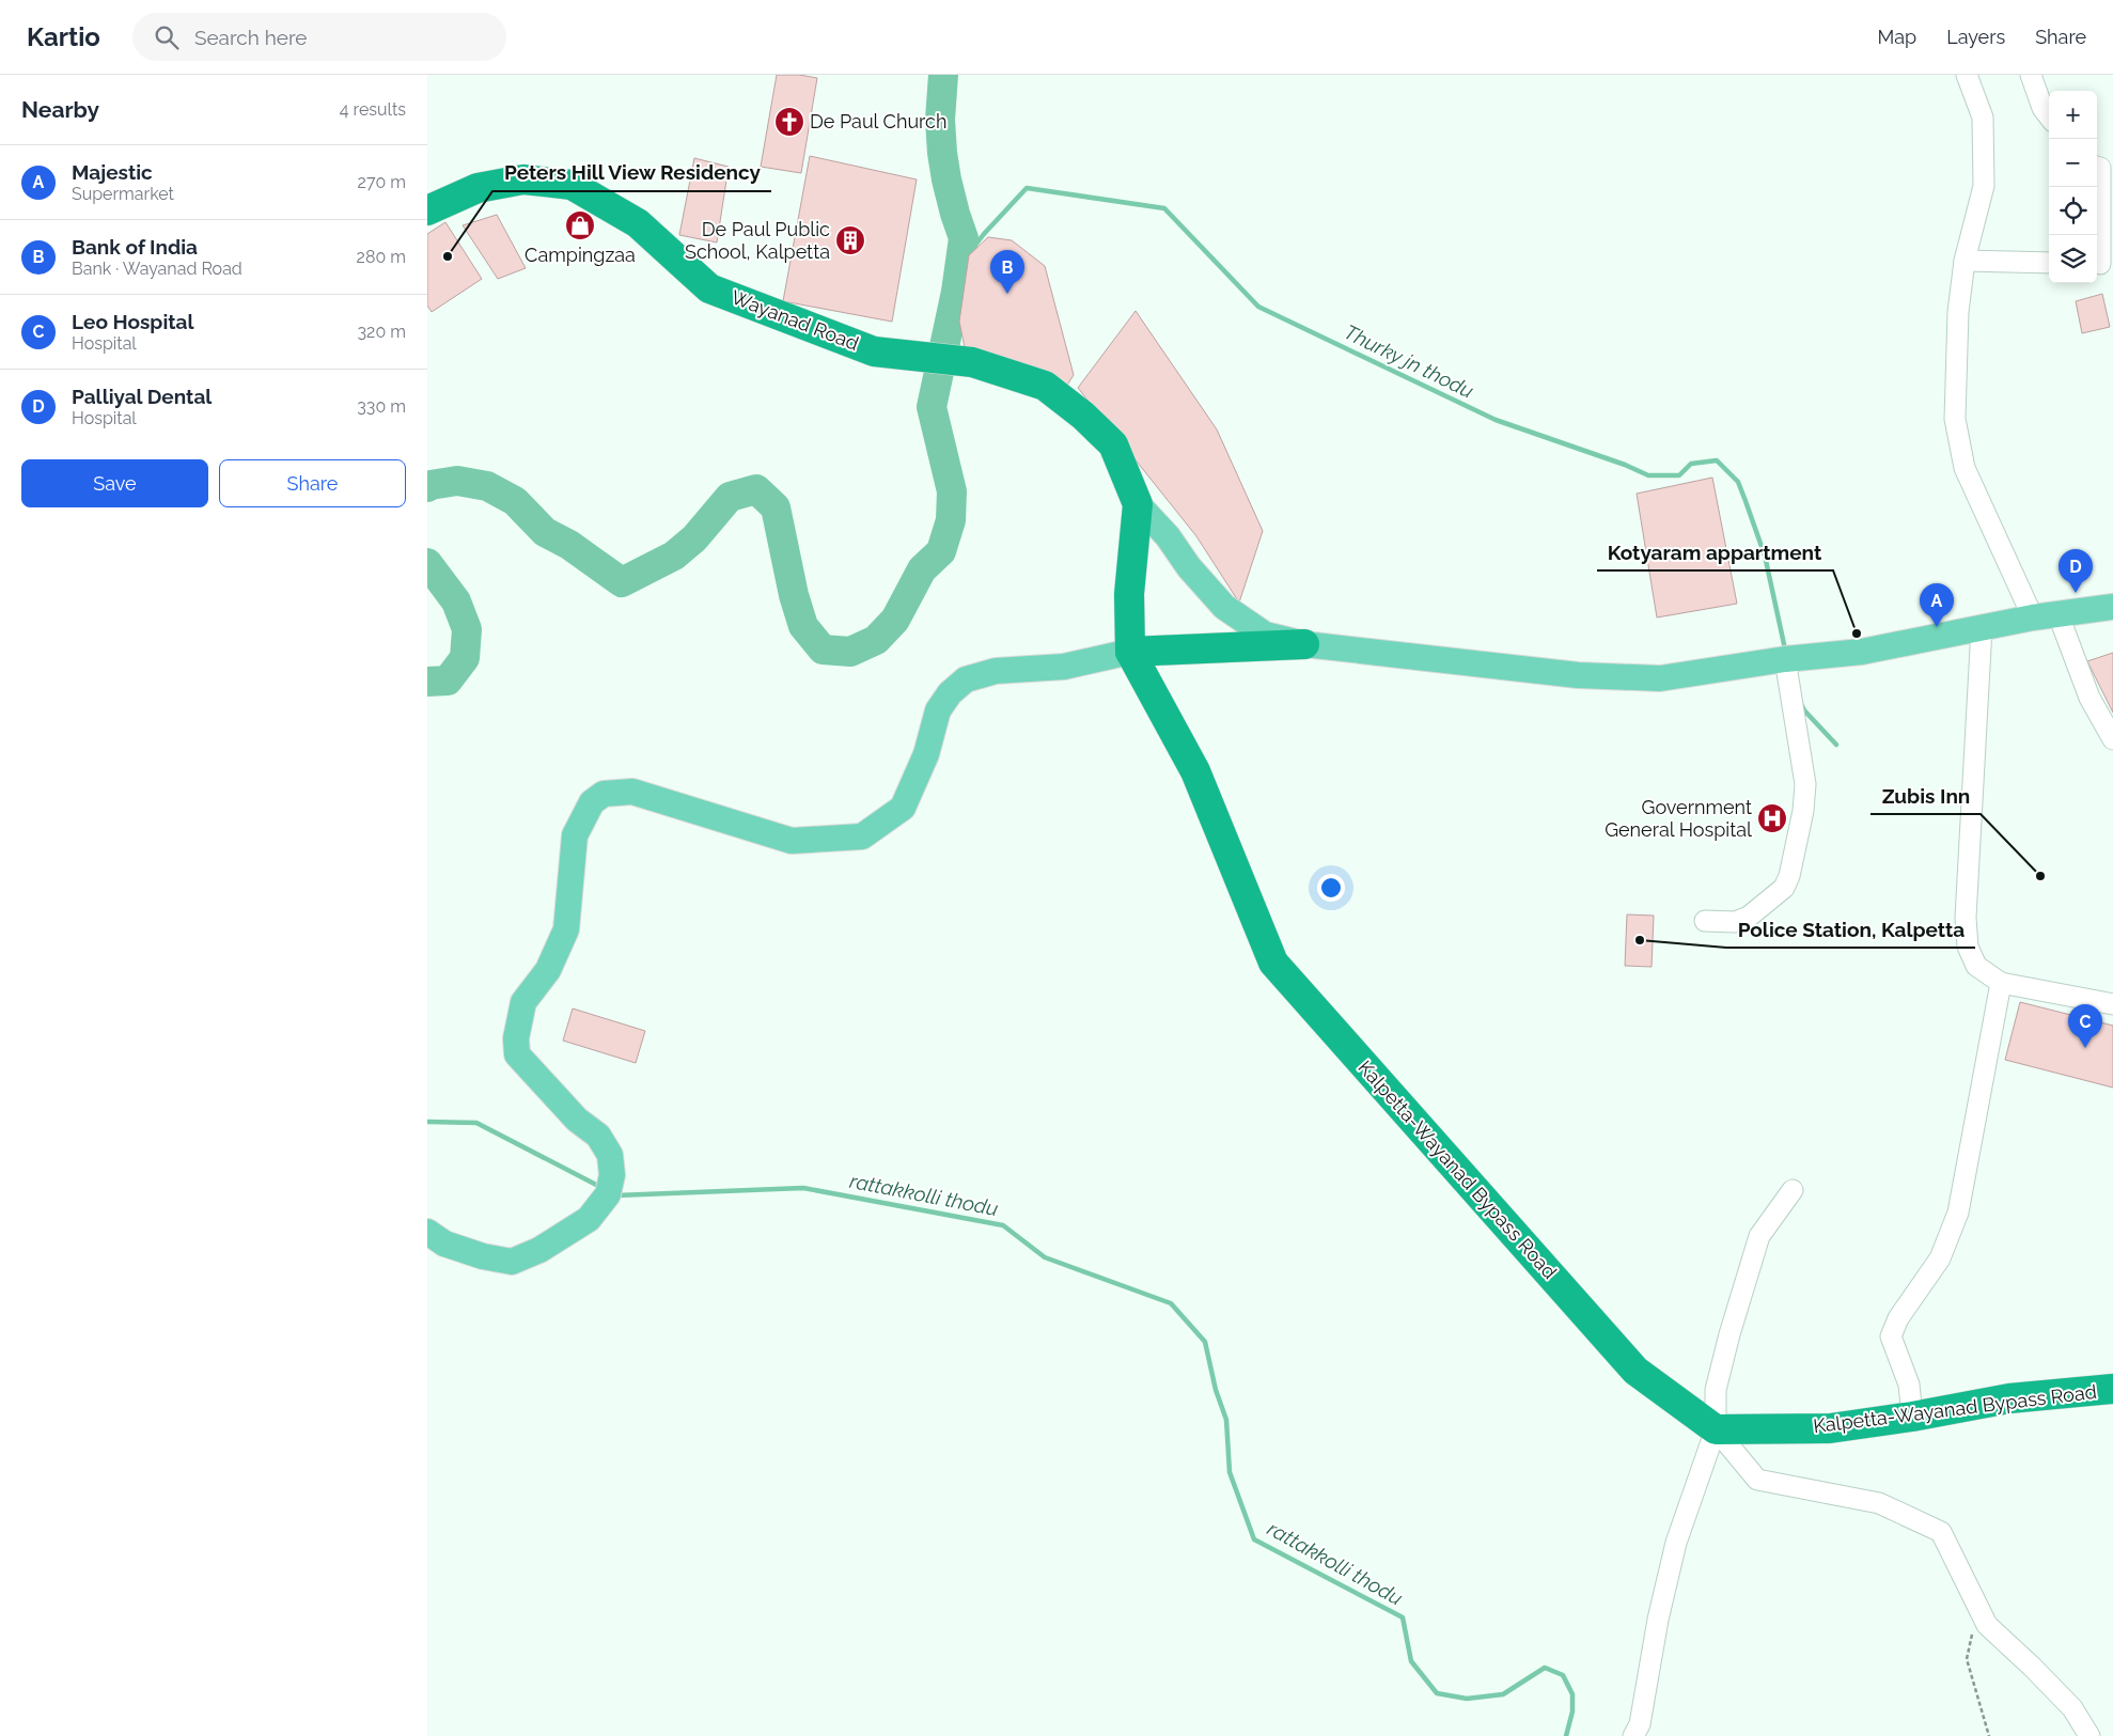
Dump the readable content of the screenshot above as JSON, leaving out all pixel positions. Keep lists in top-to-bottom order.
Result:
{
  "streets": {
    "highway": ["Wayanad Road", "Kalpetta-Wayanad Bypass Road"]
  },
  "crossings": [
    ["Wayanad Road", "Kalpetta-Wayanad Bypass Road"]
  ],
  "water": ["Thurky jn thodu", "rattakkolli thodu"],
  "places": {
    "church": ["De Paul Church"],
    "shop": ["Campingzaa"],
    "building": ["De Paul Public School, Kalpetta"],
    "other": [
      "Peters Hill View Residency",
      "Kotyaram appartment",
      "Zubis Inn",
      "Police Station, Kalpetta"
    ],
    "hospital": ["Government General Hospital"]
  },
  "page": {
    "header": "Kartio",
    "search": "Search here",
    "nav": ["Map", "Layers", "Share"],
    "heading": ["Nearby", "4 results"],
    "map_buttons": ["+", "−"],
    "list": [
      {
        "mark": "A",
        "name": "Majestic",
        "note": "Supermarket",
        "value": "270 m"
      },
      {
        "mark": "B",
        "name": "Bank of India",
        "note": "Bank · Wayanad Road",
        "value": "280 m"
      },
      {
        "mark": "C",
        "name": "Leo Hospital",
        "note": "Hospital",
        "value": "320 m"
      },
      {
        "mark": "D",
        "name": "Palliyal Dental",
        "note": "Hospital",
        "value": "330 m"
      }
    ],
    "pins": [
      "B",
      "D",
      "A",
      "C"
    ],
    "buttons": ["Save", "Share"]
  }
}
